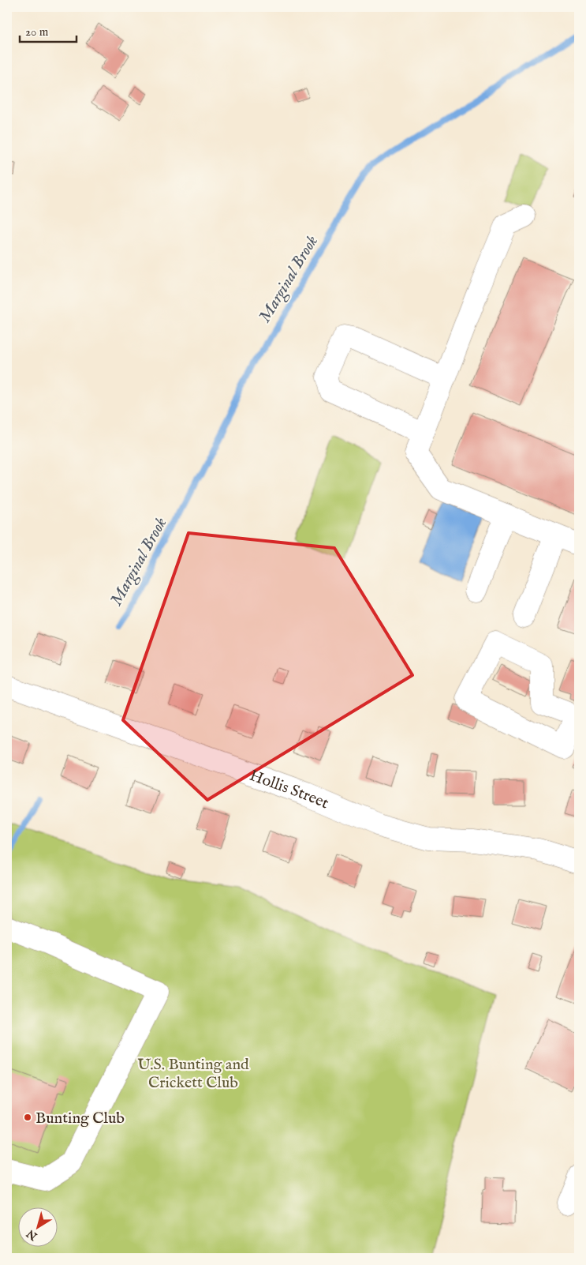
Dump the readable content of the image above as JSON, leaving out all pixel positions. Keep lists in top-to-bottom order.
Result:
{
  "streets": {
    "street": ["Hollis Street"]
  },
  "water": ["Marginal Brook"],
  "parks": ["U.S. Bunting and Crickett Club"],
  "places": ["Bunting Club"],
  "scale_bar": "20 m",
  "north": "bottom left"
}
